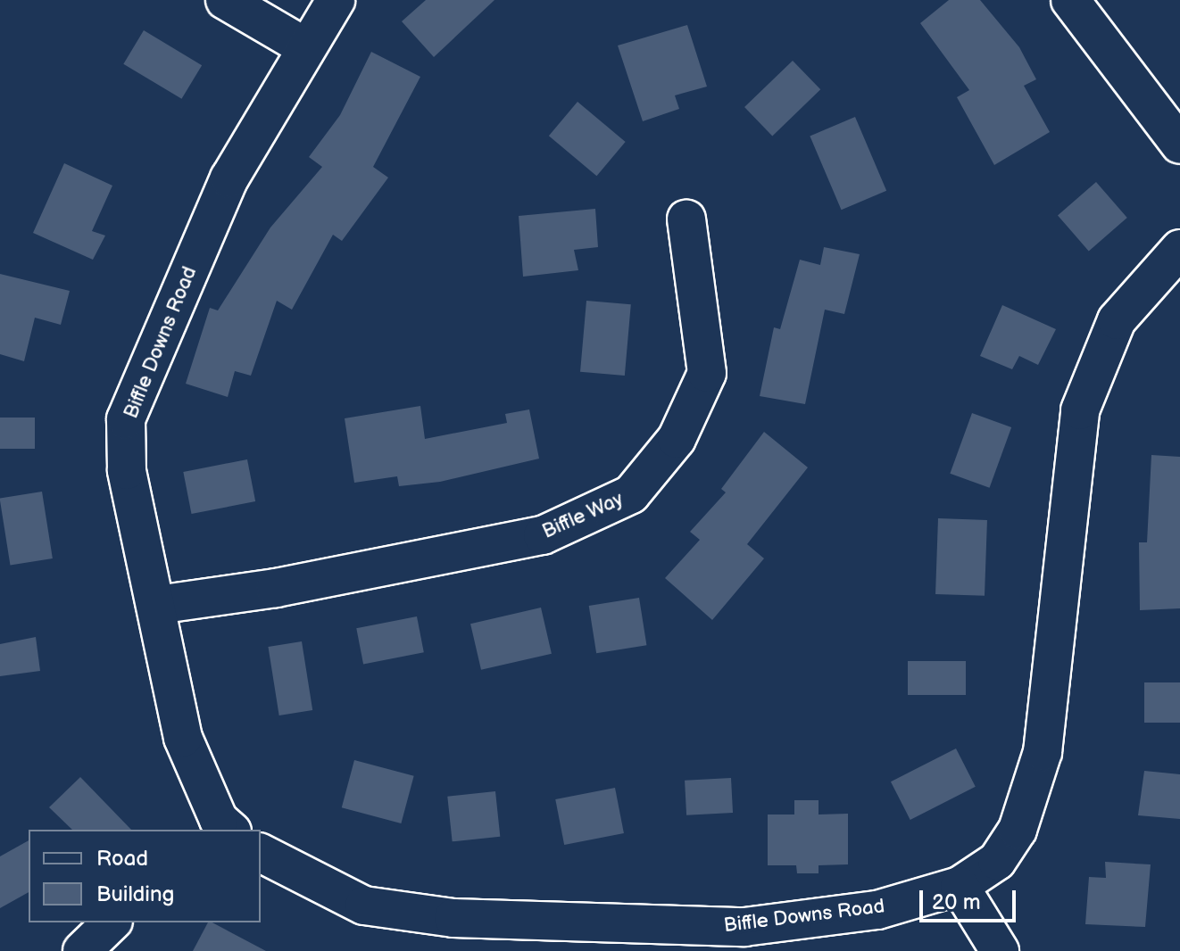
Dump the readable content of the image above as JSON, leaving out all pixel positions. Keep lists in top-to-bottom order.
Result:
{
  "streets": {
    "street": ["Biffle Downs Road", "Biffle Way"]
  },
  "crossings": [
    ["Biffle Downs Road", "Biffle Way"]
  ],
  "legend": ["Road", "Building"],
  "scale_bar": "20 m"
}
